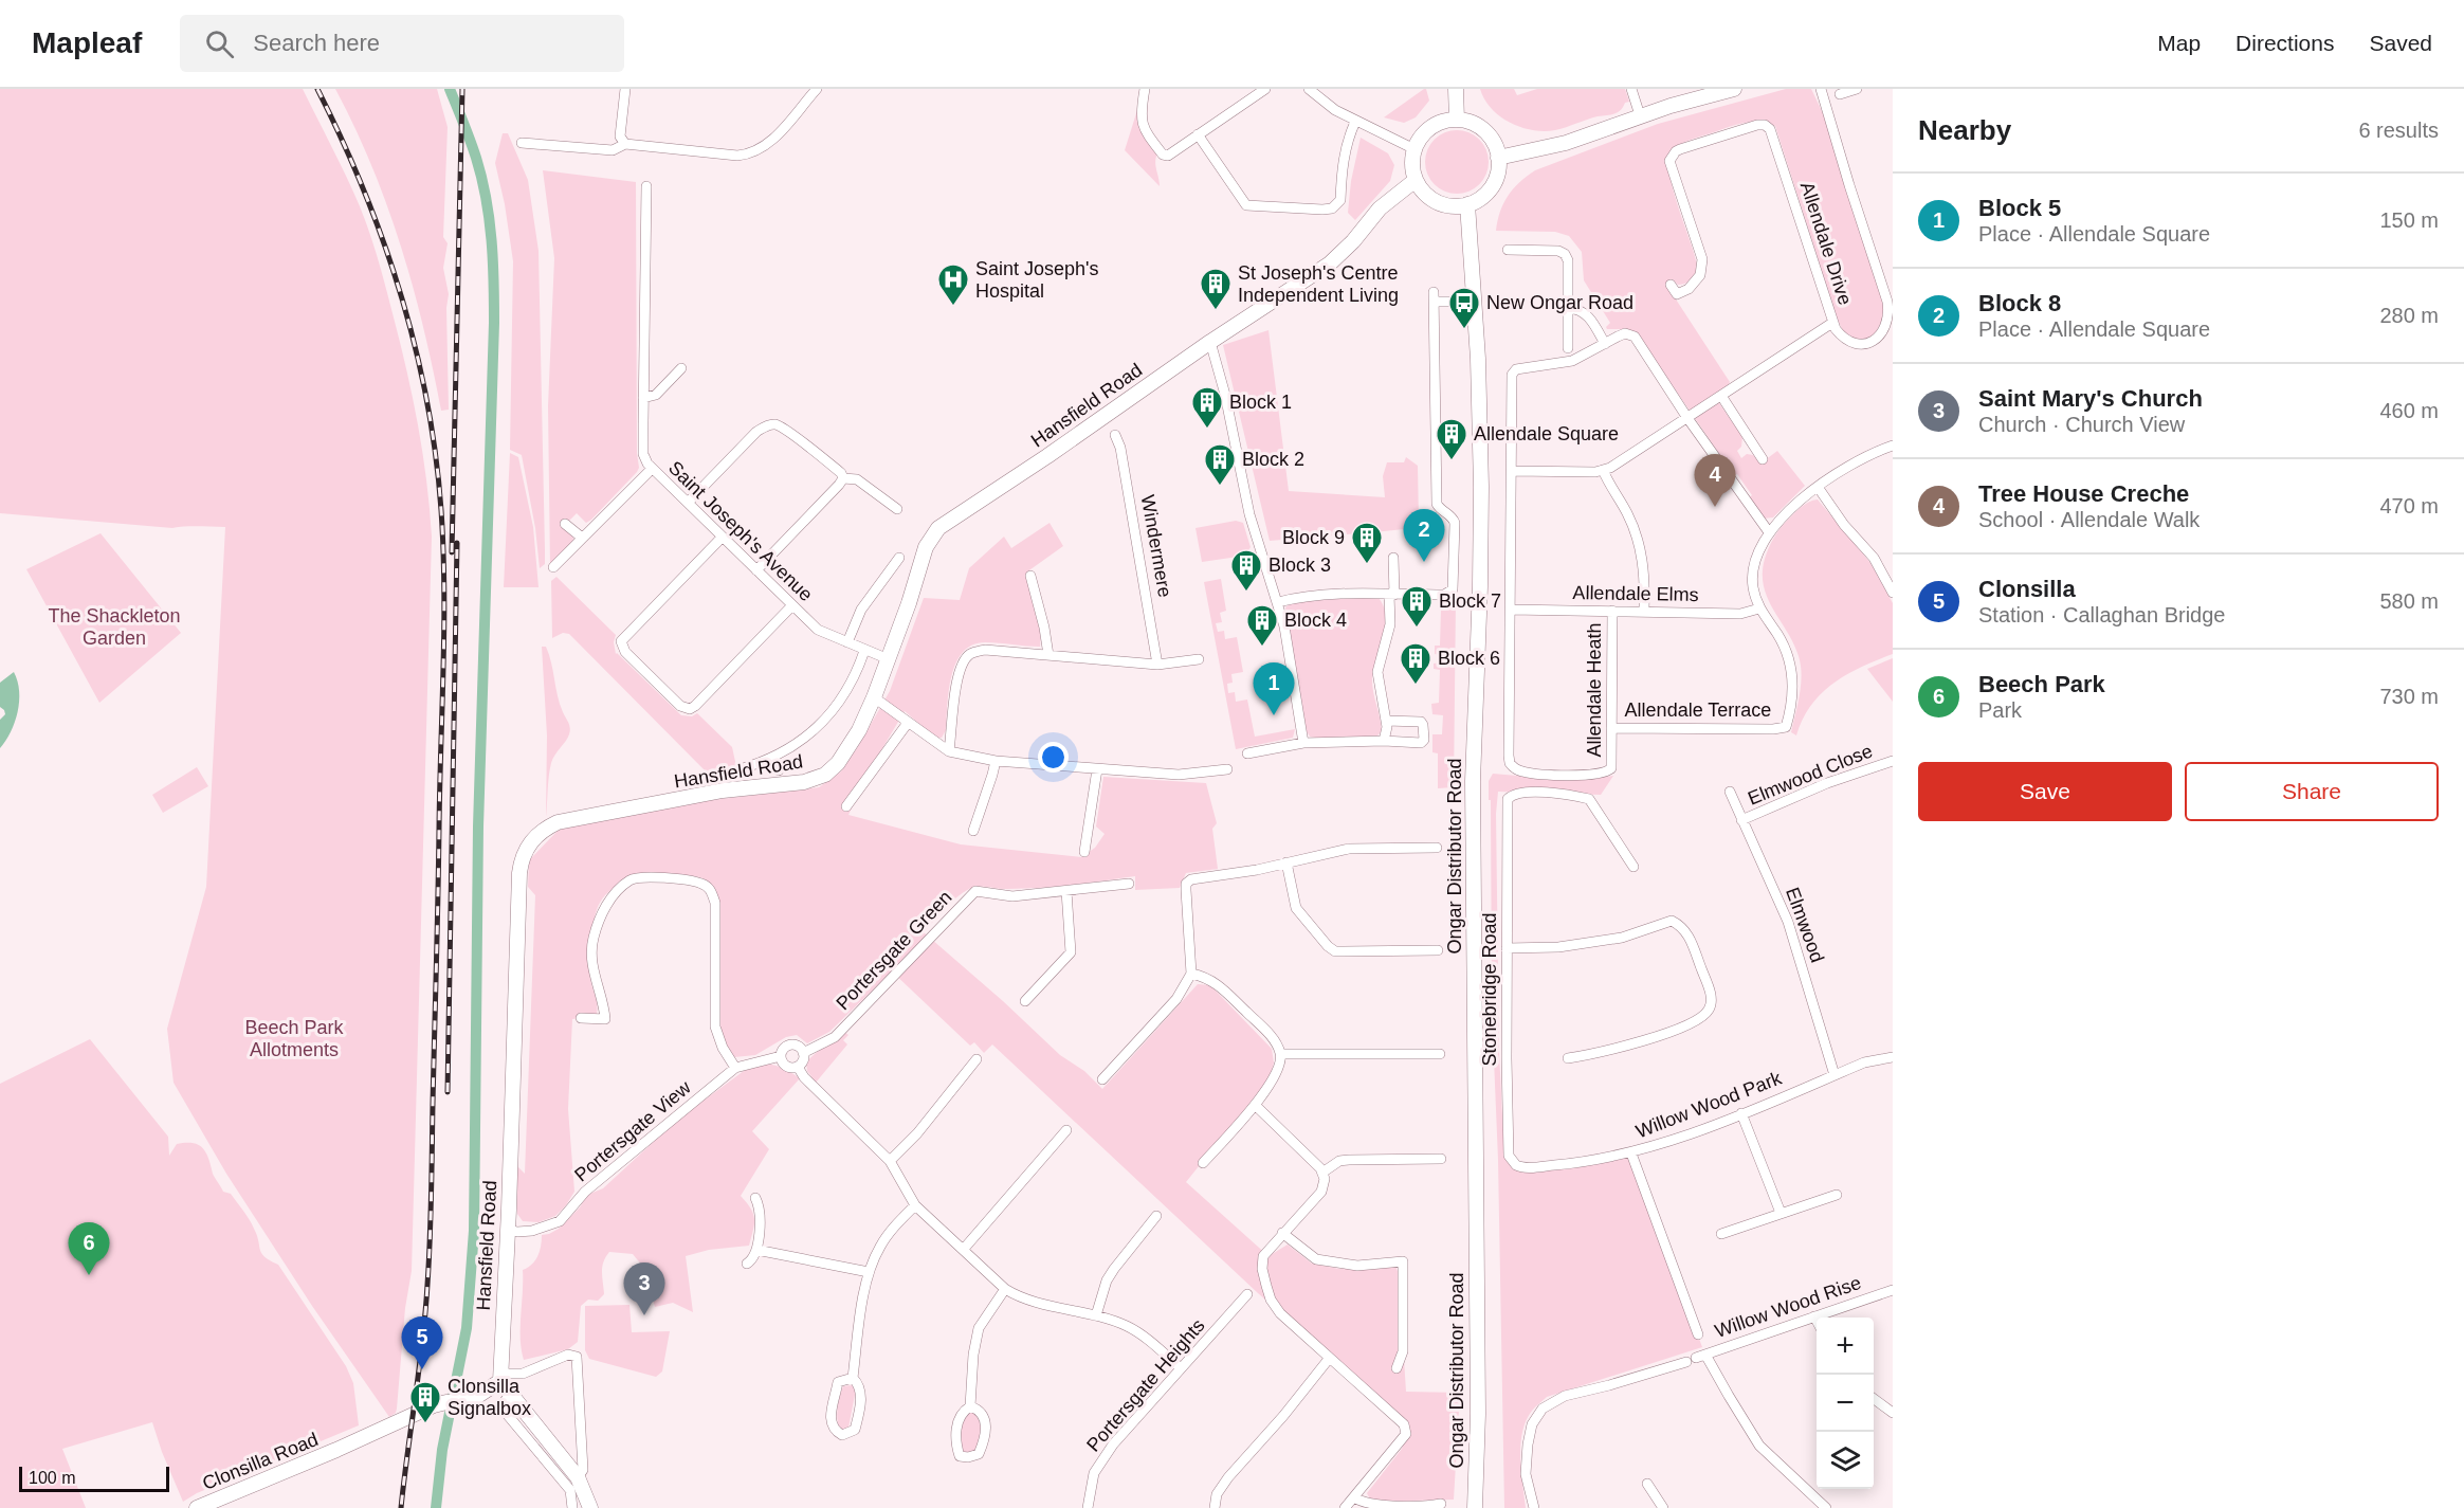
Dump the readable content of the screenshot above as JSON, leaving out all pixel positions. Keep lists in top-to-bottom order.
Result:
{
  "streets": {
    "street": [
      "Allendale Drive",
      "Hansfield Road",
      "Saint Joseph's Avenue",
      "Windermere",
      "Allendale Elms",
      "Allendale Heath",
      "Allendale Terrace",
      "Elmwood Close",
      "Ongar Distributor Road",
      "Elmwood",
      "Portersgate Green",
      "Stonebridge Road",
      "Willow Wood Park",
      "Portersgate View",
      "Willow Wood Rise",
      "Portersgate Heights",
      "Clonsilla Road"
    ]
  },
  "crossings": [
    ["Hansfield Road", "Saint Joseph's Avenue"],
    ["Hansfield Road", "Ongar Distributor Road"],
    ["Hansfield Road", "Portersgate View"],
    ["Hansfield Road", "Clonsilla Road"],
    ["Allendale Elms", "Allendale Heath"],
    ["Allendale Elms", "Allendale Terrace"],
    ["Allendale Heath", "Allendale Terrace"],
    ["Elmwood Close", "Elmwood"],
    ["Elmwood", "Willow Wood Park"],
    ["Portersgate Green", "Portersgate View"],
    ["Stonebridge Road", "Willow Wood Park"]
  ],
  "parks": ["The Shackleton Garden", "Beech Park Allotments"],
  "places": {
    "hospital": ["Saint Joseph's Hospital"],
    "building": [
      "St Joseph's Centre Independent Living",
      "Block 1",
      "Allendale Square",
      "Block 2",
      "Block 9",
      "Block 3",
      "Block 7",
      "Block 4",
      "Block 6",
      "Clonsilla Signalbox"
    ],
    "bus stop": ["New Ongar Road"]
  },
  "scale_bar": "100 m",
  "page": {
    "header": "Mapleaf",
    "search": "Search here",
    "nav": ["Map", "Directions", "Saved"],
    "heading": ["Nearby", "6 results"],
    "list": [
      {
        "mark": "1",
        "name": "Block 5",
        "note": "Place · Allendale Square",
        "value": "150 m"
      },
      {
        "mark": "2",
        "name": "Block 8",
        "note": "Place · Allendale Square",
        "value": "280 m"
      },
      {
        "mark": "3",
        "name": "Saint Mary's Church",
        "note": "Church · Church View",
        "value": "460 m"
      },
      {
        "mark": "4",
        "name": "Tree House Creche",
        "note": "School · Allendale Walk",
        "value": "470 m"
      },
      {
        "mark": "5",
        "name": "Clonsilla",
        "note": "Station · Callaghan Bridge",
        "value": "580 m"
      },
      {
        "mark": "6",
        "name": "Beech Park",
        "note": "Park",
        "value": "730 m"
      }
    ],
    "pins": [
      "4",
      "2",
      "1",
      "6",
      "3",
      "5"
    ],
    "buttons": ["Save", "Share"],
    "map_buttons": ["+", "−"],
    "scale": "100 m"
  }
}
